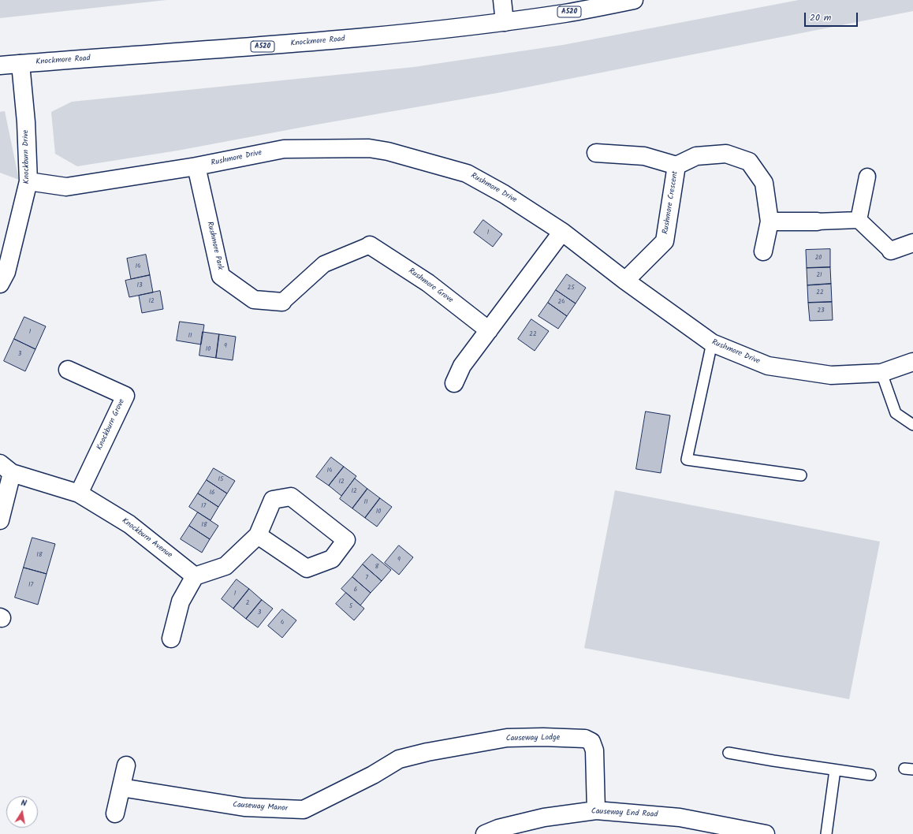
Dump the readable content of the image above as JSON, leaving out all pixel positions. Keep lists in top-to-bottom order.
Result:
{
  "streets": {
    "street": [
      "A520",
      "Knockmore Road",
      "Knockburn Drive",
      "Rushmore Drive",
      "Rushmore Crescent",
      "Rushmore Park",
      "Rushmore Grove",
      "Knockburn Grove",
      "Knockburn Avenue",
      "Causeway Lodge",
      "Causeway Manor",
      "Causeway End Road"
    ]
  },
  "crossings": [
    ["Knockmore Road", "Knockburn Drive"],
    ["Knockburn Drive", "Rushmore Drive"],
    ["Rushmore Drive", "Rushmore Crescent"],
    ["Rushmore Drive", "Rushmore Park"],
    ["Knockburn Grove", "Knockburn Avenue"],
    ["Causeway Lodge", "Causeway Manor"],
    ["Causeway Lodge", "Causeway End Road"]
  ],
  "house_numbers": [
    "1",
    "20",
    "14",
    "21",
    "13",
    "25",
    "22",
    "12",
    "24",
    "23",
    "1",
    "22",
    "11",
    "9",
    "10",
    "3",
    "14",
    "15",
    "12",
    "12",
    "16",
    "11",
    "17",
    "10",
    "18",
    "18",
    "9",
    "8",
    "7",
    "17",
    "6",
    "1",
    "2",
    "5",
    "3",
    "4"
  ],
  "scale_bar": "20 m",
  "north": "top"
}
